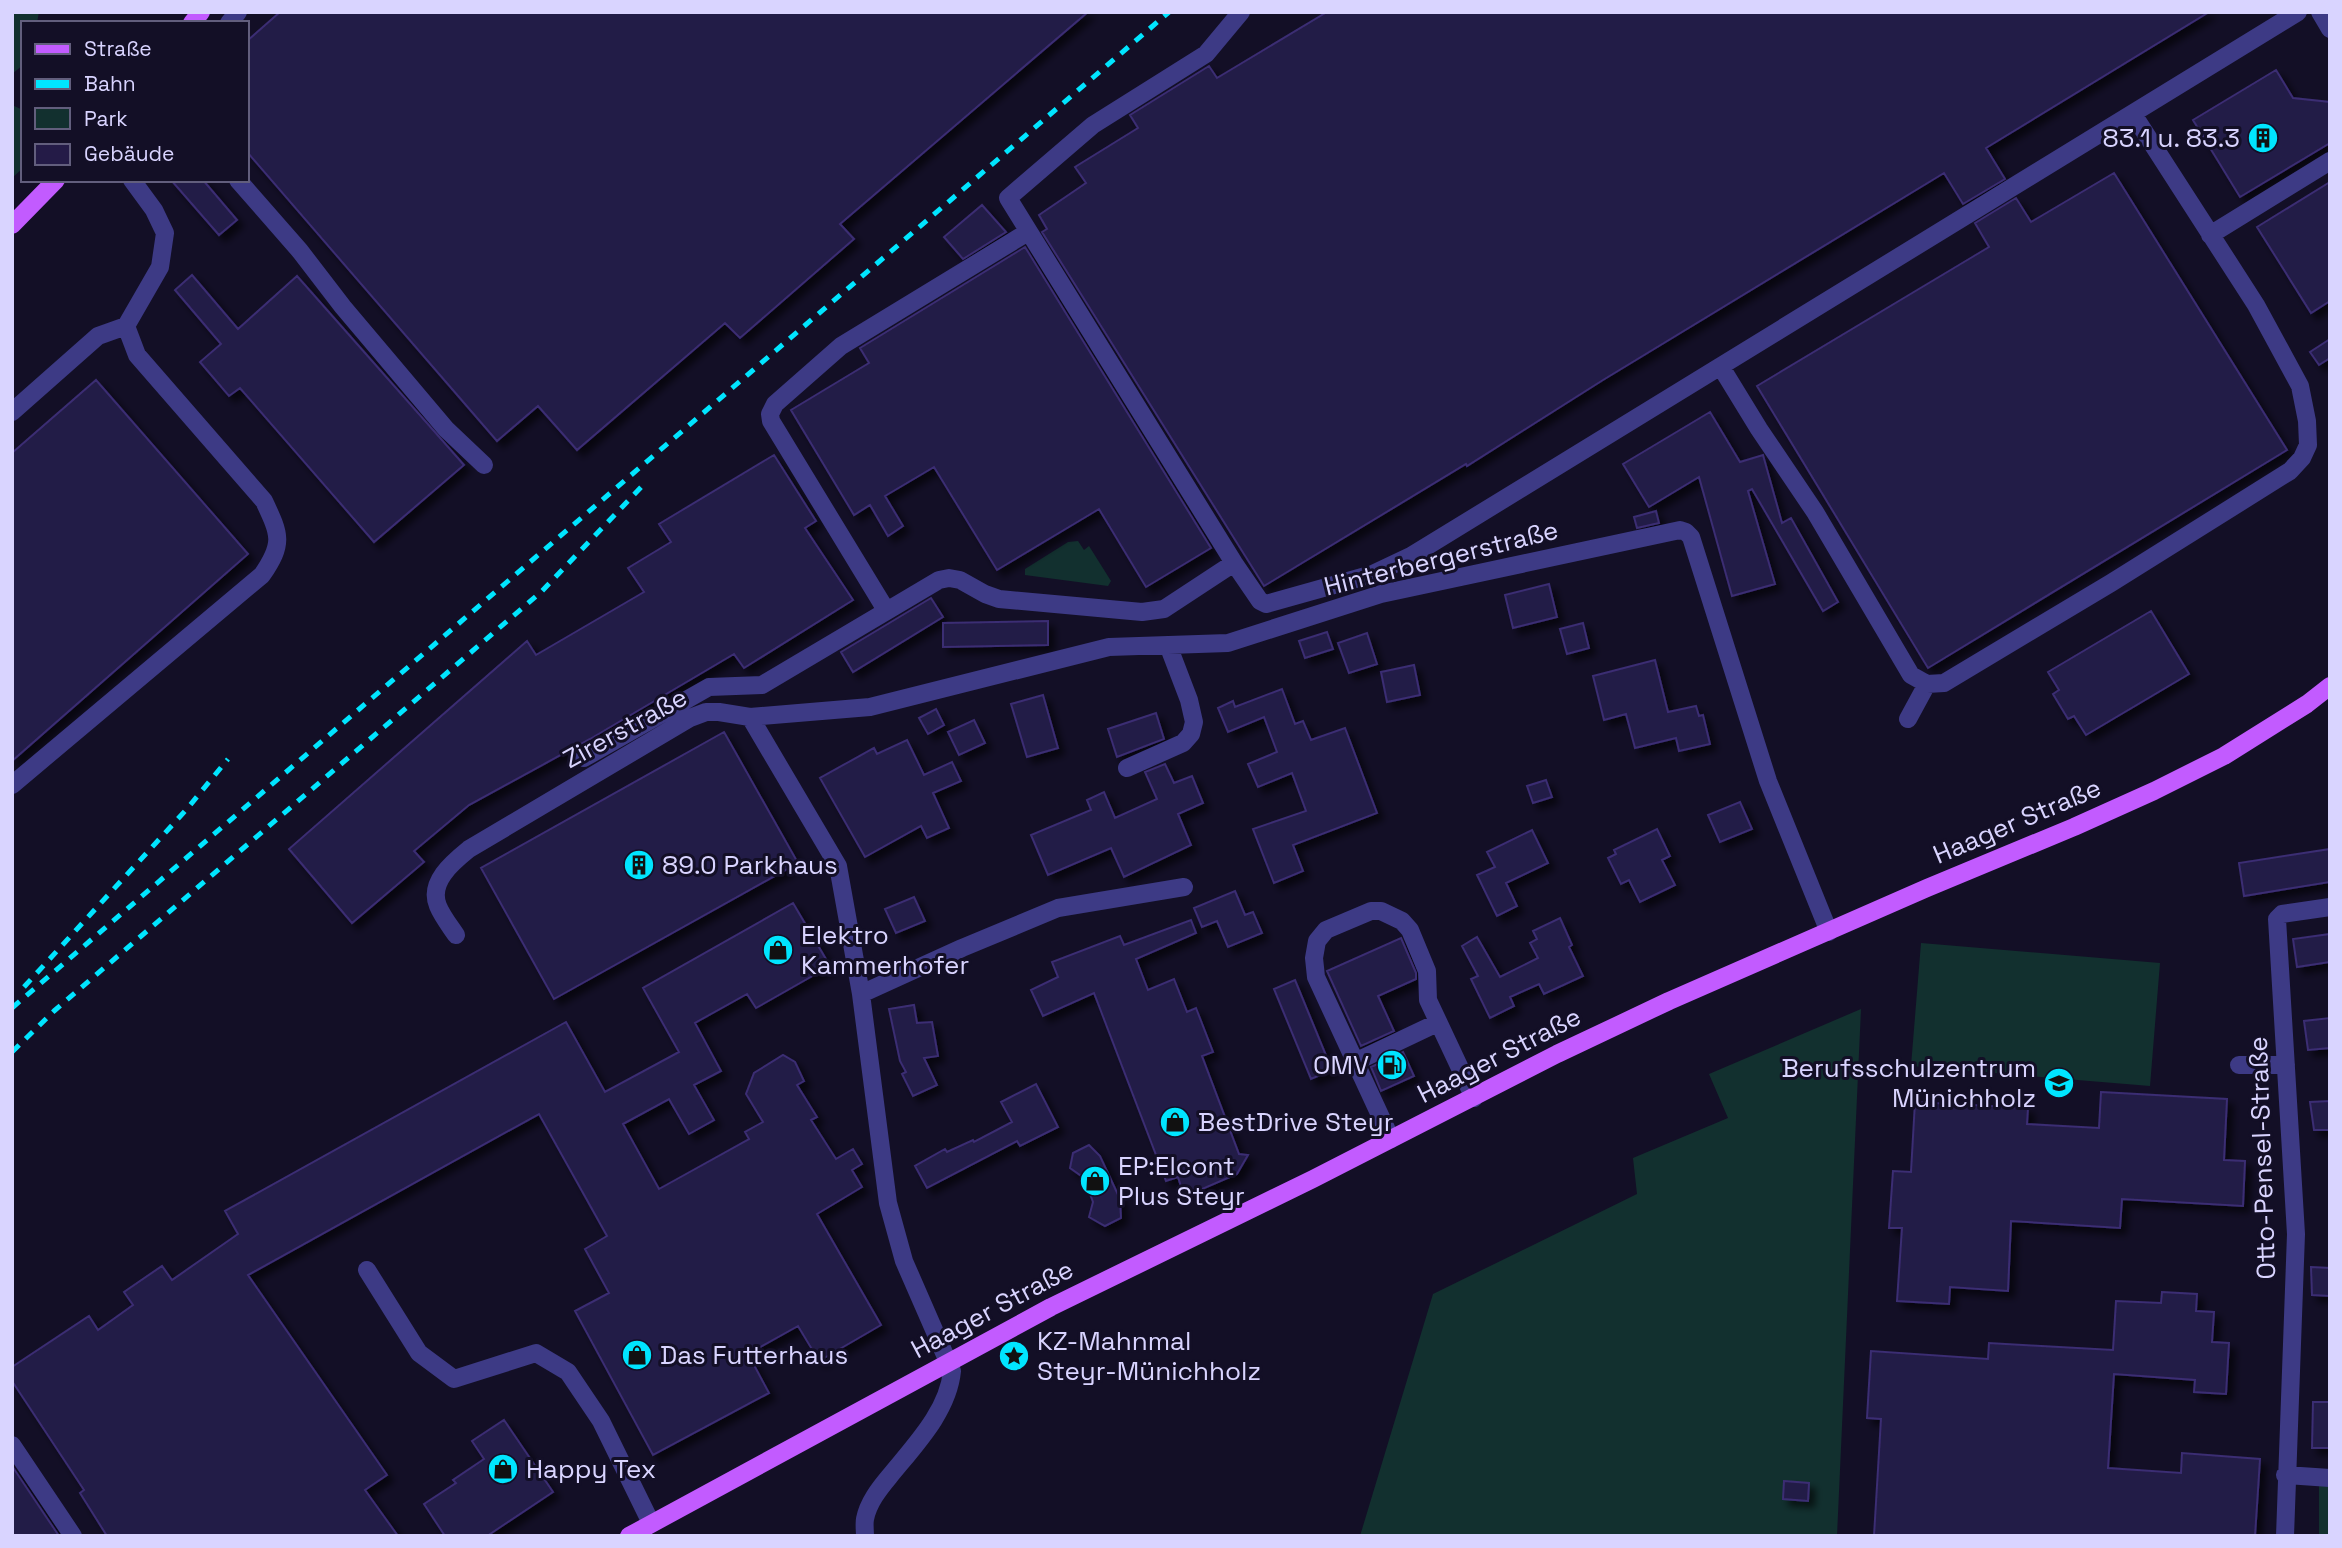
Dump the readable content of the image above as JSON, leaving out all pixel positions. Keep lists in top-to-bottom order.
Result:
{
  "streets": {
    "main road": ["Haager Straße"],
    "street": ["Hinterbergerstraße", "Zirerstraße", "Otto-Pensel-Straße"]
  },
  "crossings": [
    ["Hinterbergerstraße", "Zirerstraße"],
    ["Hinterbergerstraße", "Haager Straße"]
  ],
  "places": {
    "building": ["83.1 u. 83.3", "89.0 Parkhaus"],
    "shop": [
      "Elektro Kammerhofer",
      "BestDrive Steyr",
      "EP:Elcont Plus Steyr",
      "Das Futterhaus",
      "Happy Tex"
    ],
    "fuel station": ["OMV"],
    "school or university": ["Berufsschulzentrum Münichholz"],
    "place": ["KZ-Mahnmal Steyr-Münichholz"]
  },
  "legend": [
    "Straße",
    "Bahn",
    "Park",
    "Gebäude"
  ]
}
